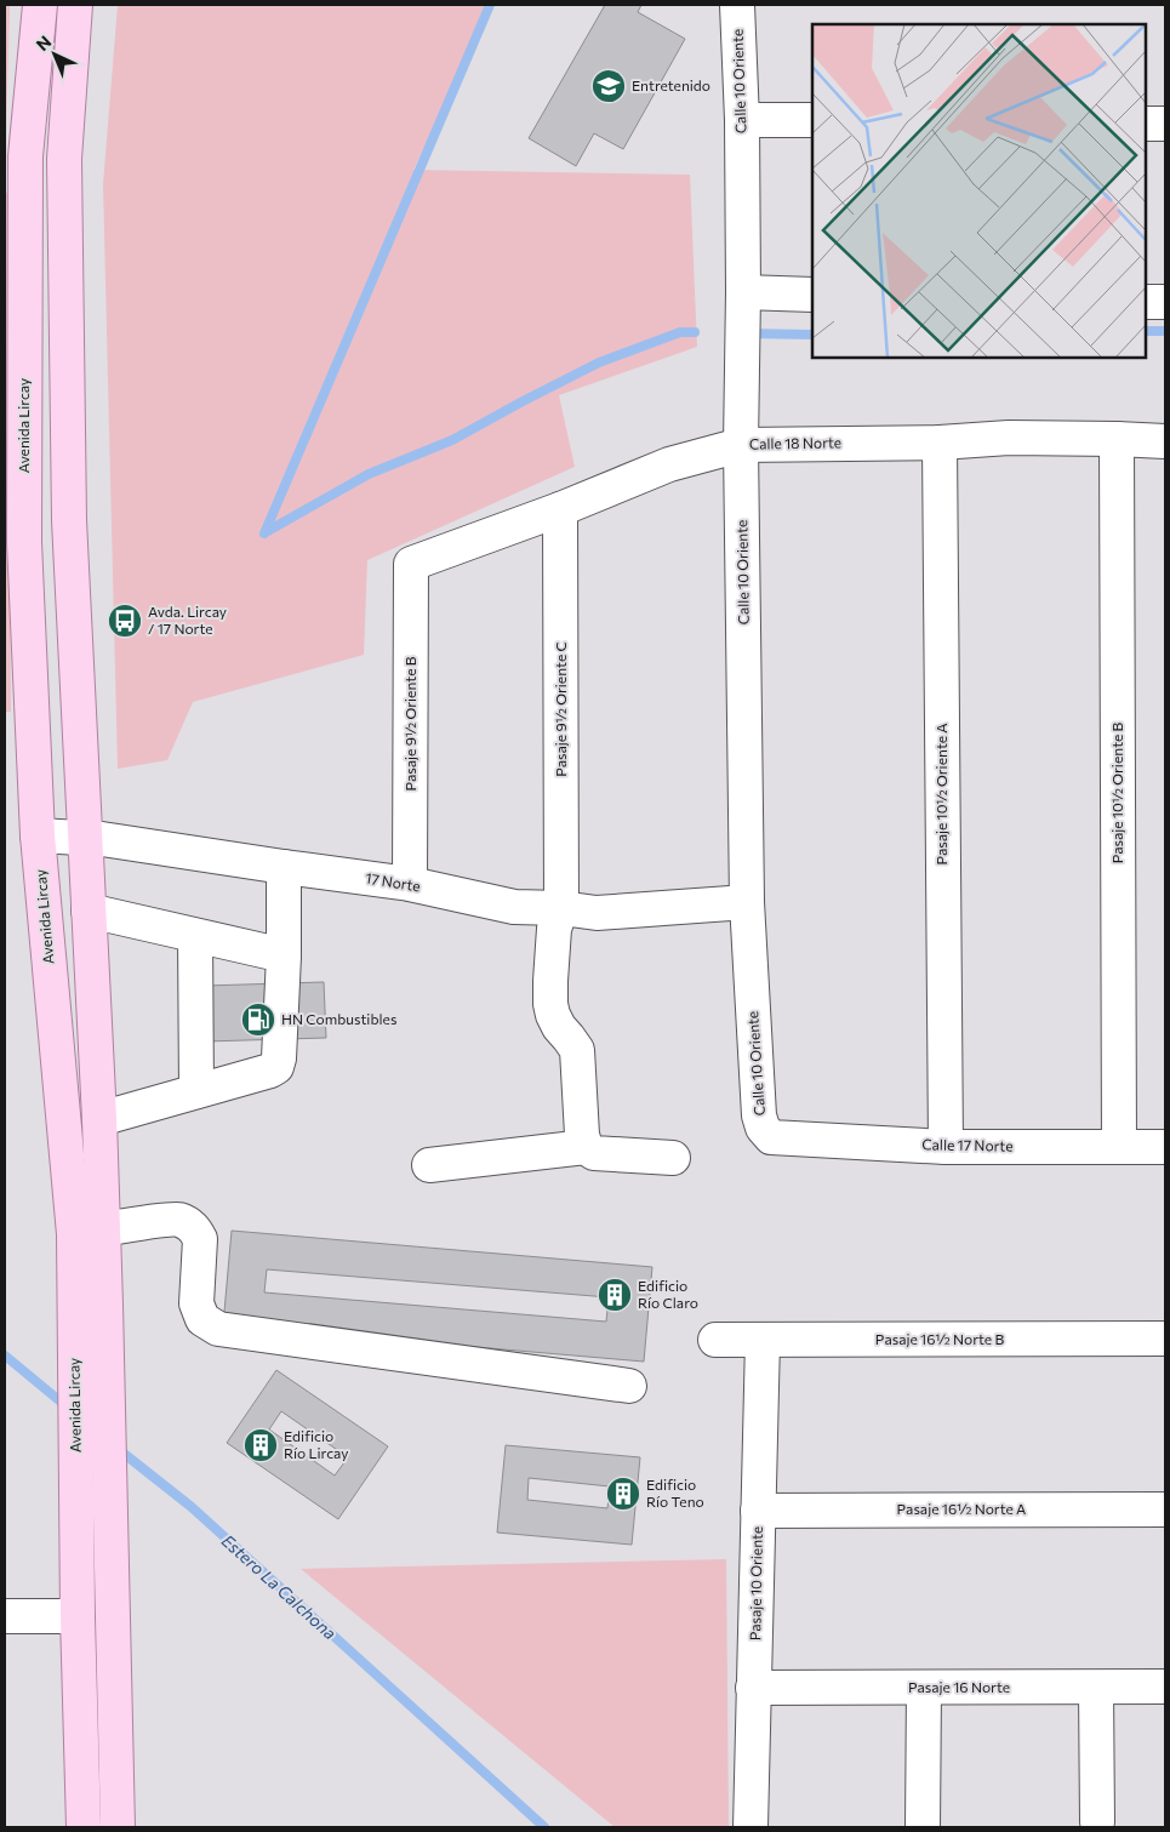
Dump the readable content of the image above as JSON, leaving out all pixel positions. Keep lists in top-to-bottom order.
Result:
{
  "streets": {
    "main road": ["Avenida Lircay"],
    "street": [
      "Calle 10 Oriente",
      "Calle 18 Norte",
      "Pasaje 9½ Oriente C",
      "Pasaje 9½ Oriente B",
      "Pasaje 10½ Oriente B",
      "Pasaje 10½ Oriente A",
      "17 Norte",
      "Calle 17 Norte",
      "Pasaje 16½ Norte B",
      "Pasaje 16½ Norte A",
      "Pasaje 10 Oriente",
      "Pasaje 16 Norte"
    ]
  },
  "crossings": [
    ["Calle 10 Oriente", "Calle 18 Norte"],
    ["Calle 10 Oriente", "17 Norte"],
    ["Calle 10 Oriente", "Calle 17 Norte"],
    ["Avenida Lircay", "17 Norte"],
    ["Calle 18 Norte", "Pasaje 9½ Oriente C"],
    ["Calle 18 Norte", "Pasaje 9½ Oriente B"],
    ["Calle 18 Norte", "Pasaje 10½ Oriente B"],
    ["Calle 18 Norte", "Pasaje 10½ Oriente A"],
    ["Pasaje 9½ Oriente C", "17 Norte"],
    ["Pasaje 9½ Oriente B", "17 Norte"],
    ["Pasaje 10½ Oriente B", "Calle 17 Norte"],
    ["Pasaje 10½ Oriente A", "Calle 17 Norte"],
    ["Pasaje 16½ Norte B", "Pasaje 10 Oriente"],
    ["Pasaje 16½ Norte A", "Pasaje 10 Oriente"],
    ["Pasaje 10 Oriente", "Pasaje 16 Norte"]
  ],
  "water": ["Estero La Calchona"],
  "places": {
    "school or university": ["Entretenido"],
    "bus stop": ["Avda. Lircay / 17 Norte"],
    "fuel station": ["HN Combustibles"],
    "building": ["Edificio Río Claro", "Edificio Río Lircay", "Edificio Río Teno"]
  },
  "north": "top left"
}
